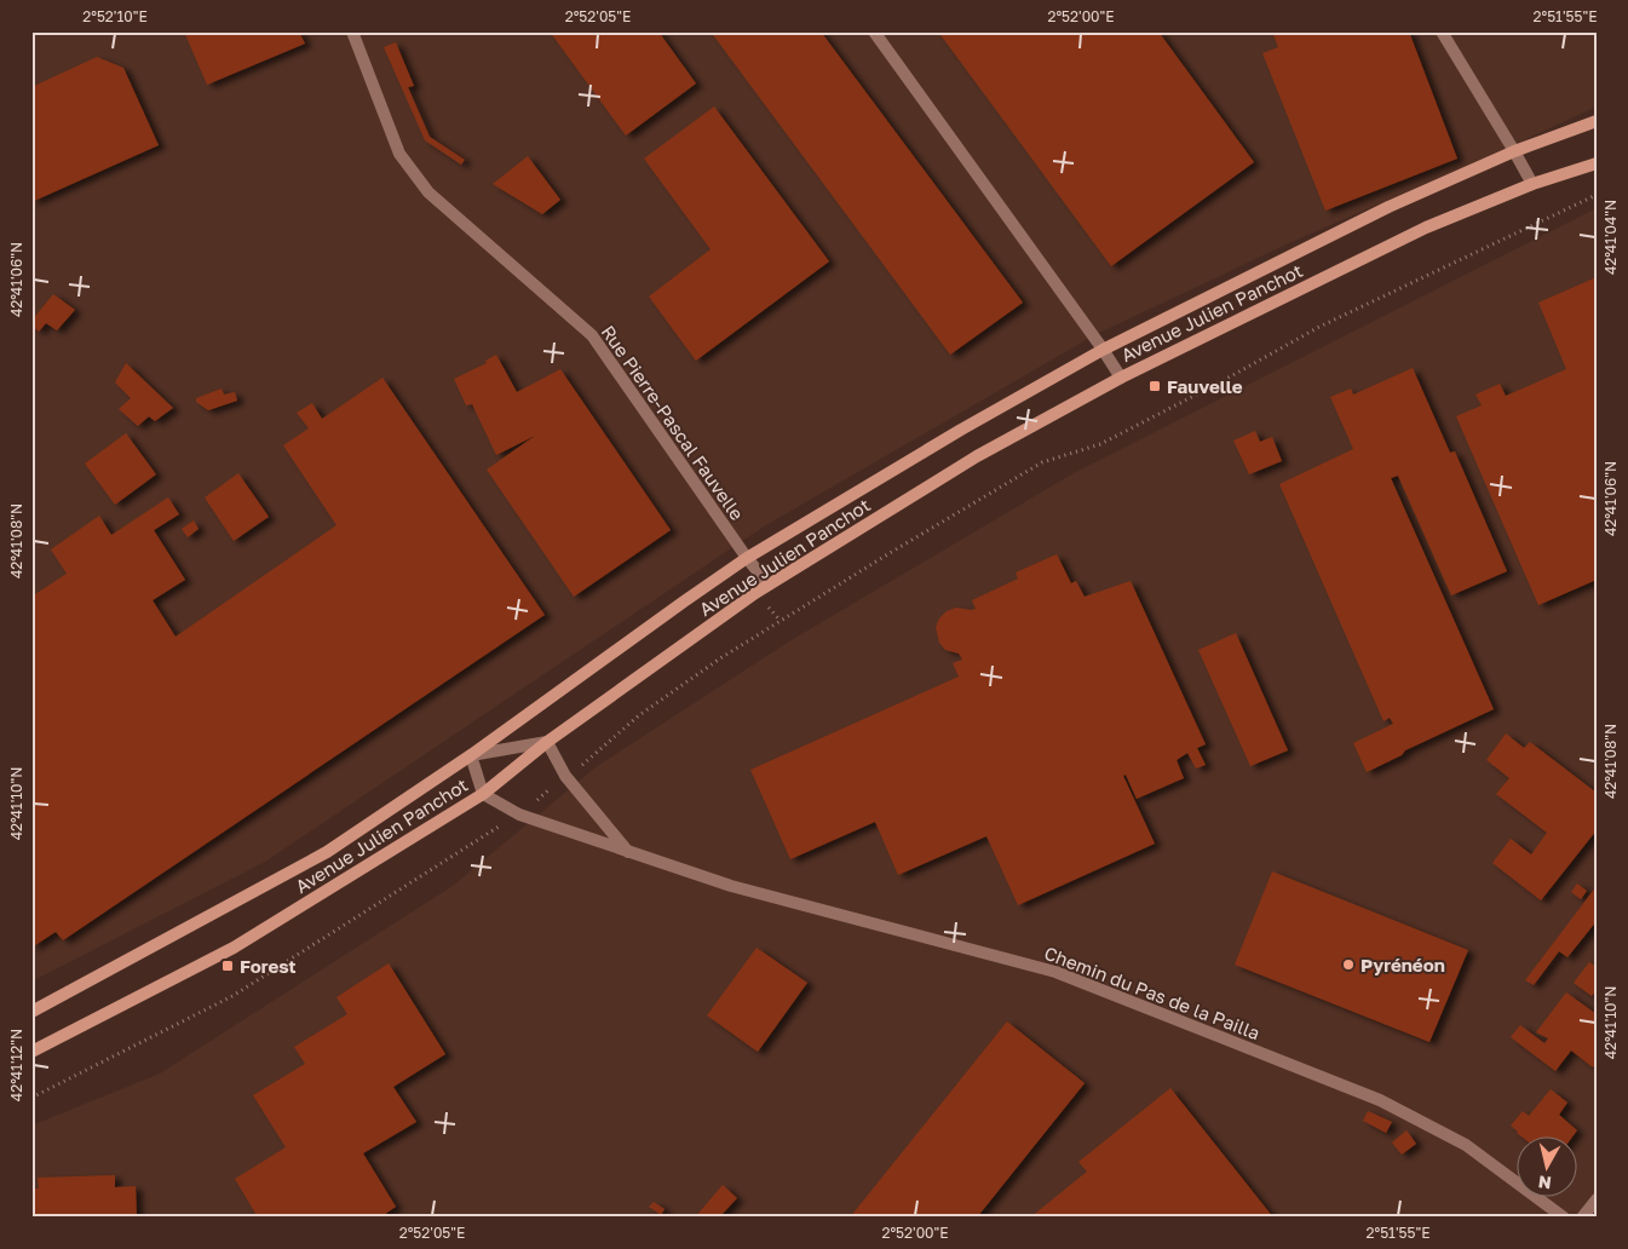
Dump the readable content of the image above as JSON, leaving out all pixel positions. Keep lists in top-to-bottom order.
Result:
{
  "streets": {
    "main road": ["Avenue Julien Panchot"],
    "street": ["Rue Pierre-Pascal Fauvelle", "Chemin du Pas de la Pailla"]
  },
  "crossings": [
    ["Avenue Julien Panchot", "Rue Pierre-Pascal Fauvelle"],
    ["Avenue Julien Panchot", "Chemin du Pas de la Pailla"]
  ],
  "places": {
    "transit": ["Fauvelle", "Forest"],
    "other": ["Pyrénéon"]
  },
  "north": "bottom",
  "coordinates": [
    "2°52'10\"E",
    "2°52'05\"E",
    "2°52'00\"E",
    "2°51'55\"E",
    "42°41'04\"N",
    "42°41'06\"N",
    "42°41'08\"N",
    "42°41'10\"N",
    "42°41'12\"N"
  ]
}
